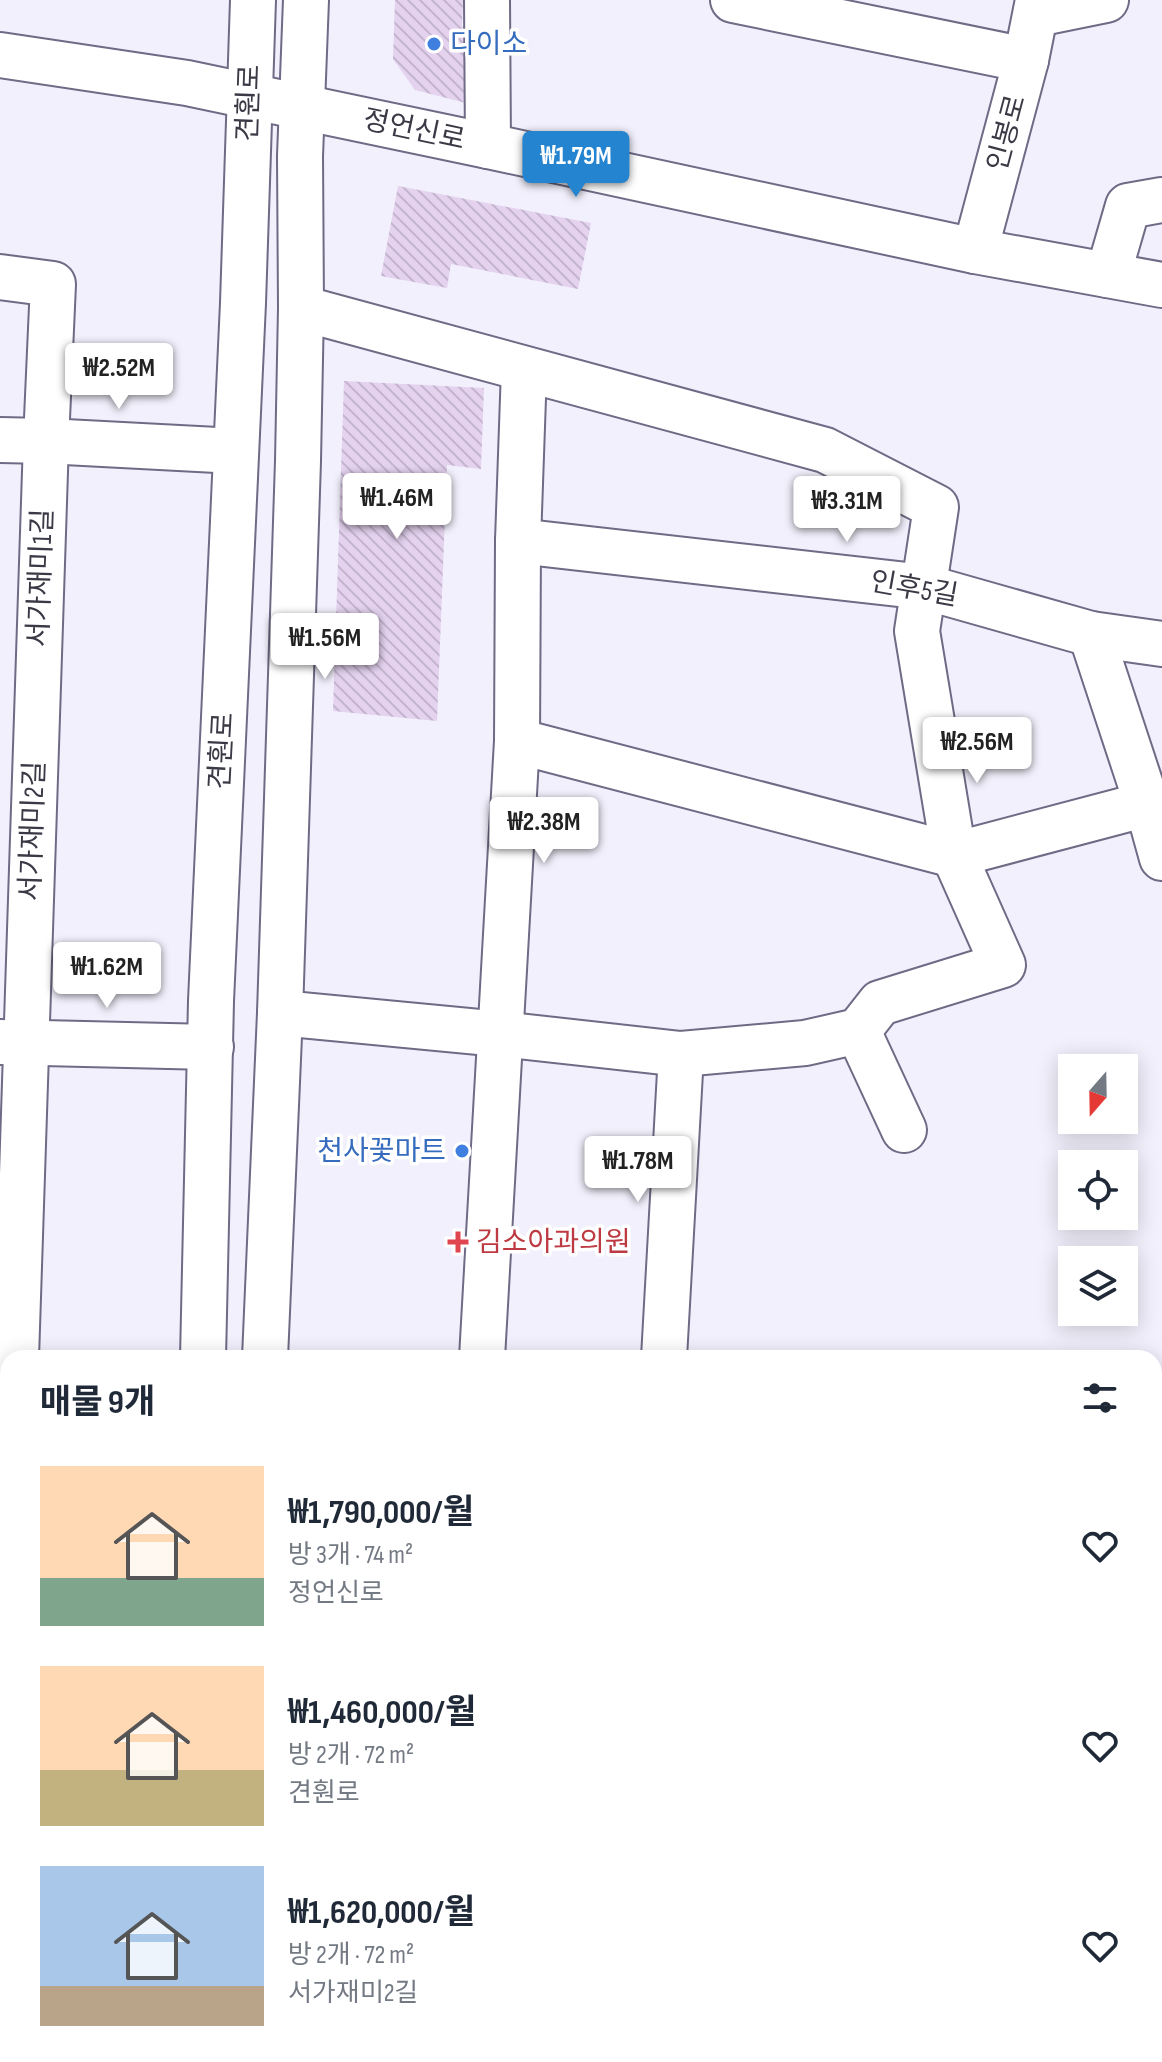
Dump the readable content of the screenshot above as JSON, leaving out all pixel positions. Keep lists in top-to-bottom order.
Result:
{
  "streets": {
    "street": [
      "견훤로",
      "정언신로",
      "인봉로",
      "서가재미1길",
      "인후5길",
      "서가재미2길"
    ]
  },
  "crossings": [
    ["견훤로", "정언신로"],
    ["정언신로", "인봉로"],
    ["서가재미1길", "서가재미2길"]
  ],
  "places": {
    "other": ["다이소", "천사꽃마트"],
    "health": ["김소아과의원"]
  },
  "north": "bottom",
  "page": {
    "price": [
      "₩1.79M",
      "₩2.52M",
      "₩1.46M",
      "₩3.31M",
      "₩1.56M",
      "₩2.56M",
      "₩2.38M",
      "₩1.62M",
      "₩1.78M"
    ],
    "heading": "매물 9개",
    "list": [
      {
        "name": "₩1,790,000/월",
        "note": "방 3개 · 74 m² · 정언신로"
      },
      {
        "name": "₩1,460,000/월",
        "note": "방 2개 · 72 m² · 견훤로"
      },
      {
        "name": "₩1,620,000/월",
        "note": "방 2개 · 72 m² · 서가재미2길"
      }
    ]
  }
}
